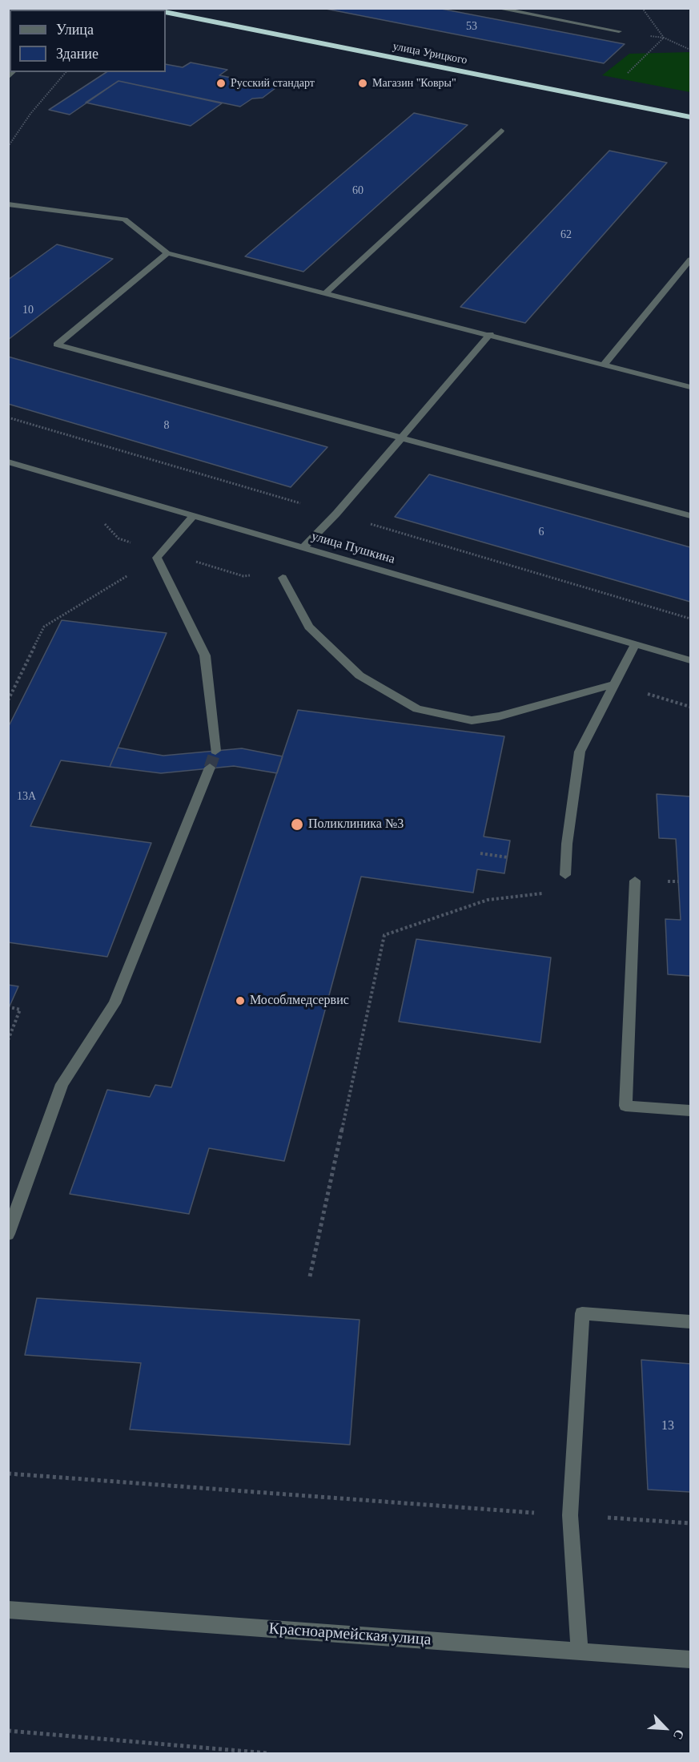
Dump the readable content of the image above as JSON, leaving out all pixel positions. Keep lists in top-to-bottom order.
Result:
{
  "streets": {
    "highway": ["улица Урицкого"],
    "street": ["улица Пушкина", "Красноармейская улица"]
  },
  "places": [
    "Русский стандарт",
    "Магазин \"Ковры\"",
    "Поликлиника №3",
    "Мособлмедсервис"
  ],
  "house_numbers": [
    "53",
    "60",
    "62",
    "10",
    "8",
    "6",
    "13А",
    "13"
  ],
  "legend": ["Улица", "Здание"],
  "north": "bottom right"
}
